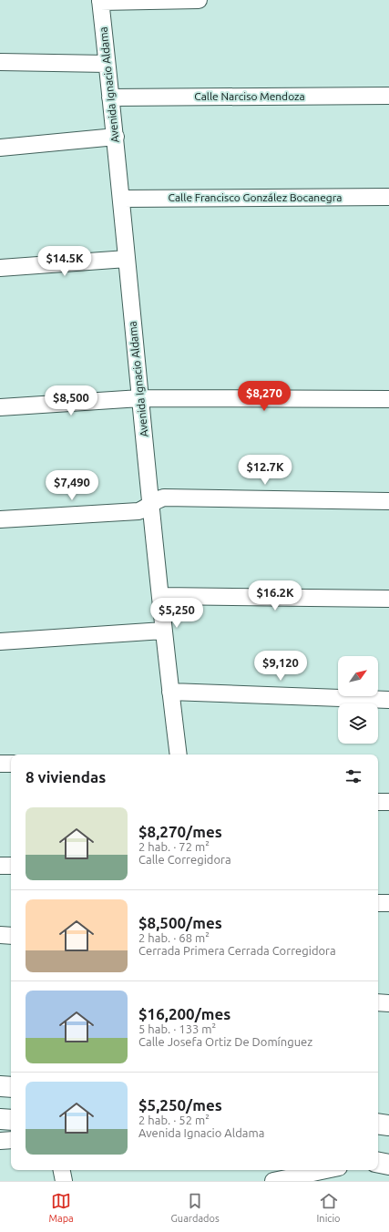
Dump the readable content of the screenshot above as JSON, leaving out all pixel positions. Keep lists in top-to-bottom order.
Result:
{
  "streets": {
    "street": ["Avenida Ignacio Aldama", "Calle Narciso Mendoza", "Calle Francisco González Bocanegra"]
  },
  "crossings": [
    ["Avenida Ignacio Aldama", "Calle Narciso Mendoza"],
    ["Avenida Ignacio Aldama", "Calle Francisco González Bocanegra"]
  ],
  "north": "top right",
  "page": {
    "price": [
      "$14.5K",
      "$8,270",
      "$8,500",
      "$12.7K",
      "$7,490",
      "$16.2K",
      "$5,250",
      "$9,120"
    ],
    "heading": "8 viviendas",
    "list": [
      {
        "name": "$8,270/mes",
        "note": "2 hab. · 72 m² · Calle Corregidora"
      },
      {
        "name": "$8,500/mes",
        "note": "2 hab. · 68 m² · Cerrada Primera Cerrada Corregidora"
      },
      {
        "name": "$16,200/mes",
        "note": "5 hab. · 133 m² · Calle Josefa Ortiz De Domínguez"
      },
      {
        "name": "$5,250/mes",
        "note": "2 hab. · 52 m² · Avenida Ignacio Aldama"
      }
    ],
    "tabs": ["Mapa", "Guardados", "Inicio"]
  }
}
